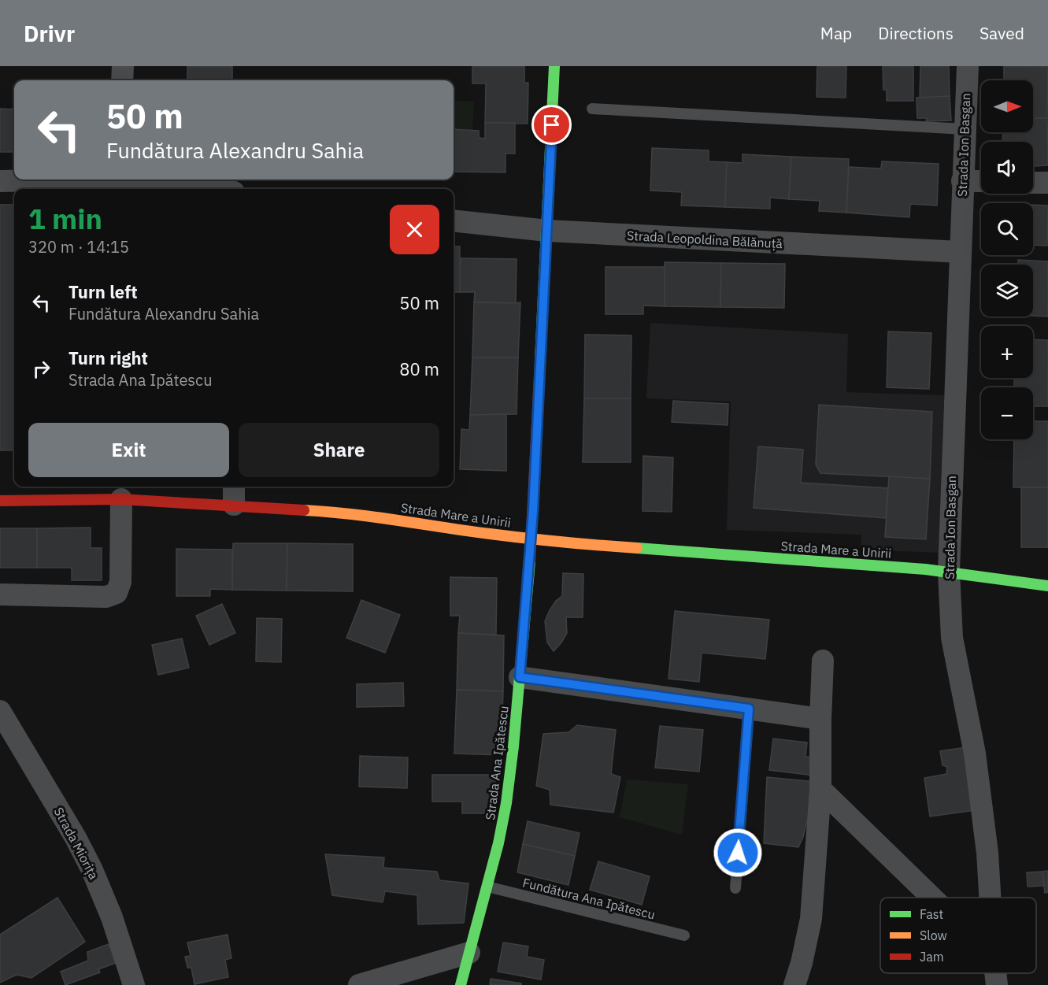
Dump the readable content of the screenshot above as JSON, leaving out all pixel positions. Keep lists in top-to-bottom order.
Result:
{
  "streets": {
    "main road": ["Strada Mare a Unirii", "Strada Ana Ipătescu"],
    "street": ["Strada Ion Basgan", "Strada Leopoldina Bălănuță", "Strada Miorița"],
    "lane": ["Fundătura Ana Ipătescu"]
  },
  "crossings": [
    ["Strada Ion Basgan", "Strada Leopoldina Bălănuță"],
    ["Strada Ion Basgan", "Strada Mare a Unirii"],
    ["Strada Leopoldina Bălănuță", "Strada Ana Ipătescu"],
    ["Strada Mare a Unirii", "Strada Ana Ipătescu"],
    ["Strada Ana Ipătescu", "Fundătura Ana Ipătescu"]
  ],
  "legend": ["Fast", "Slow", "Jam"],
  "north": "right",
  "page": {
    "header": "Drivr",
    "nav": ["Map", "Directions", "Saved"],
    "map_buttons": ["+", "−"],
    "turn": ["50 m", "Fundătura Alexandru Sahia"],
    "heading": ["1 min", "320 m · 14:15"],
    "list": [
      {
        "name": "Turn left",
        "note": "Fundătura Alexandru Sahia",
        "value": "50 m"
      },
      {
        "name": "Turn right",
        "note": "Strada Ana Ipătescu",
        "value": "80 m"
      }
    ],
    "buttons": ["Exit", "Share"]
  }
}
